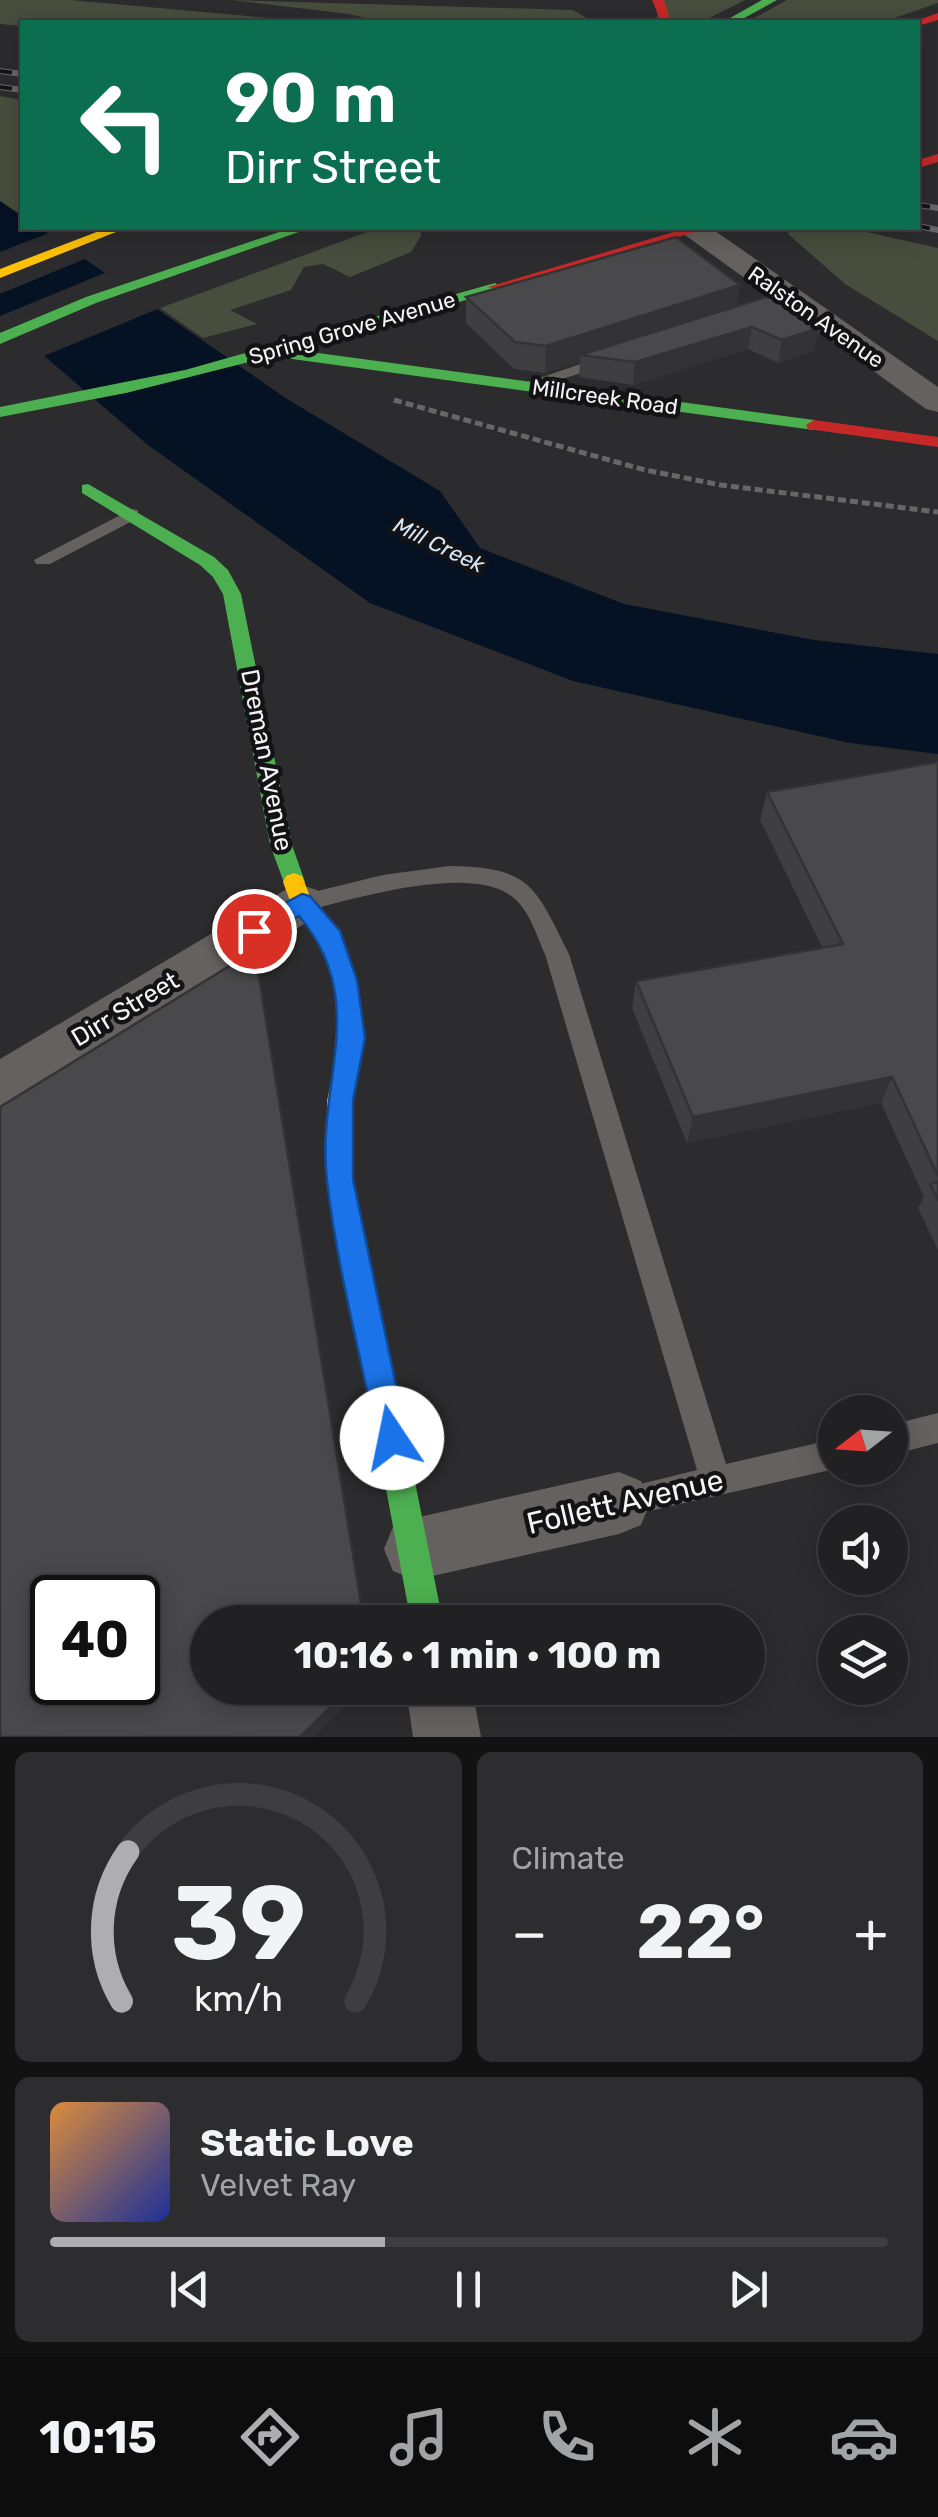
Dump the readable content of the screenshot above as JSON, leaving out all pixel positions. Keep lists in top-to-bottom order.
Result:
{
  "streets": {
    "main road": ["Spring Grove Avenue", "Millcreek Road", "Dreman Avenue"],
    "street": ["Ralston Avenue", "Dirr Street", "Follett Avenue"]
  },
  "crossings": [
    ["Spring Grove Avenue", "Millcreek Road"],
    ["Dreman Avenue", "Dirr Street"],
    ["Dreman Avenue", "Follett Avenue"]
  ],
  "water": ["Mill Creek"],
  "north": "left",
  "page": {
    "turn": ["90 m", "Dirr Street"],
    "limit": "40",
    "trip": "10:16 · 1 min · 100 m",
    "tile": "Climate",
    "heat": ["−", "22°", "+"],
    "song": ["Static Love", "Velvet Ray"],
    "tabs": "10:15",
    "gauge": ["39", "km/h"]
  }
}
